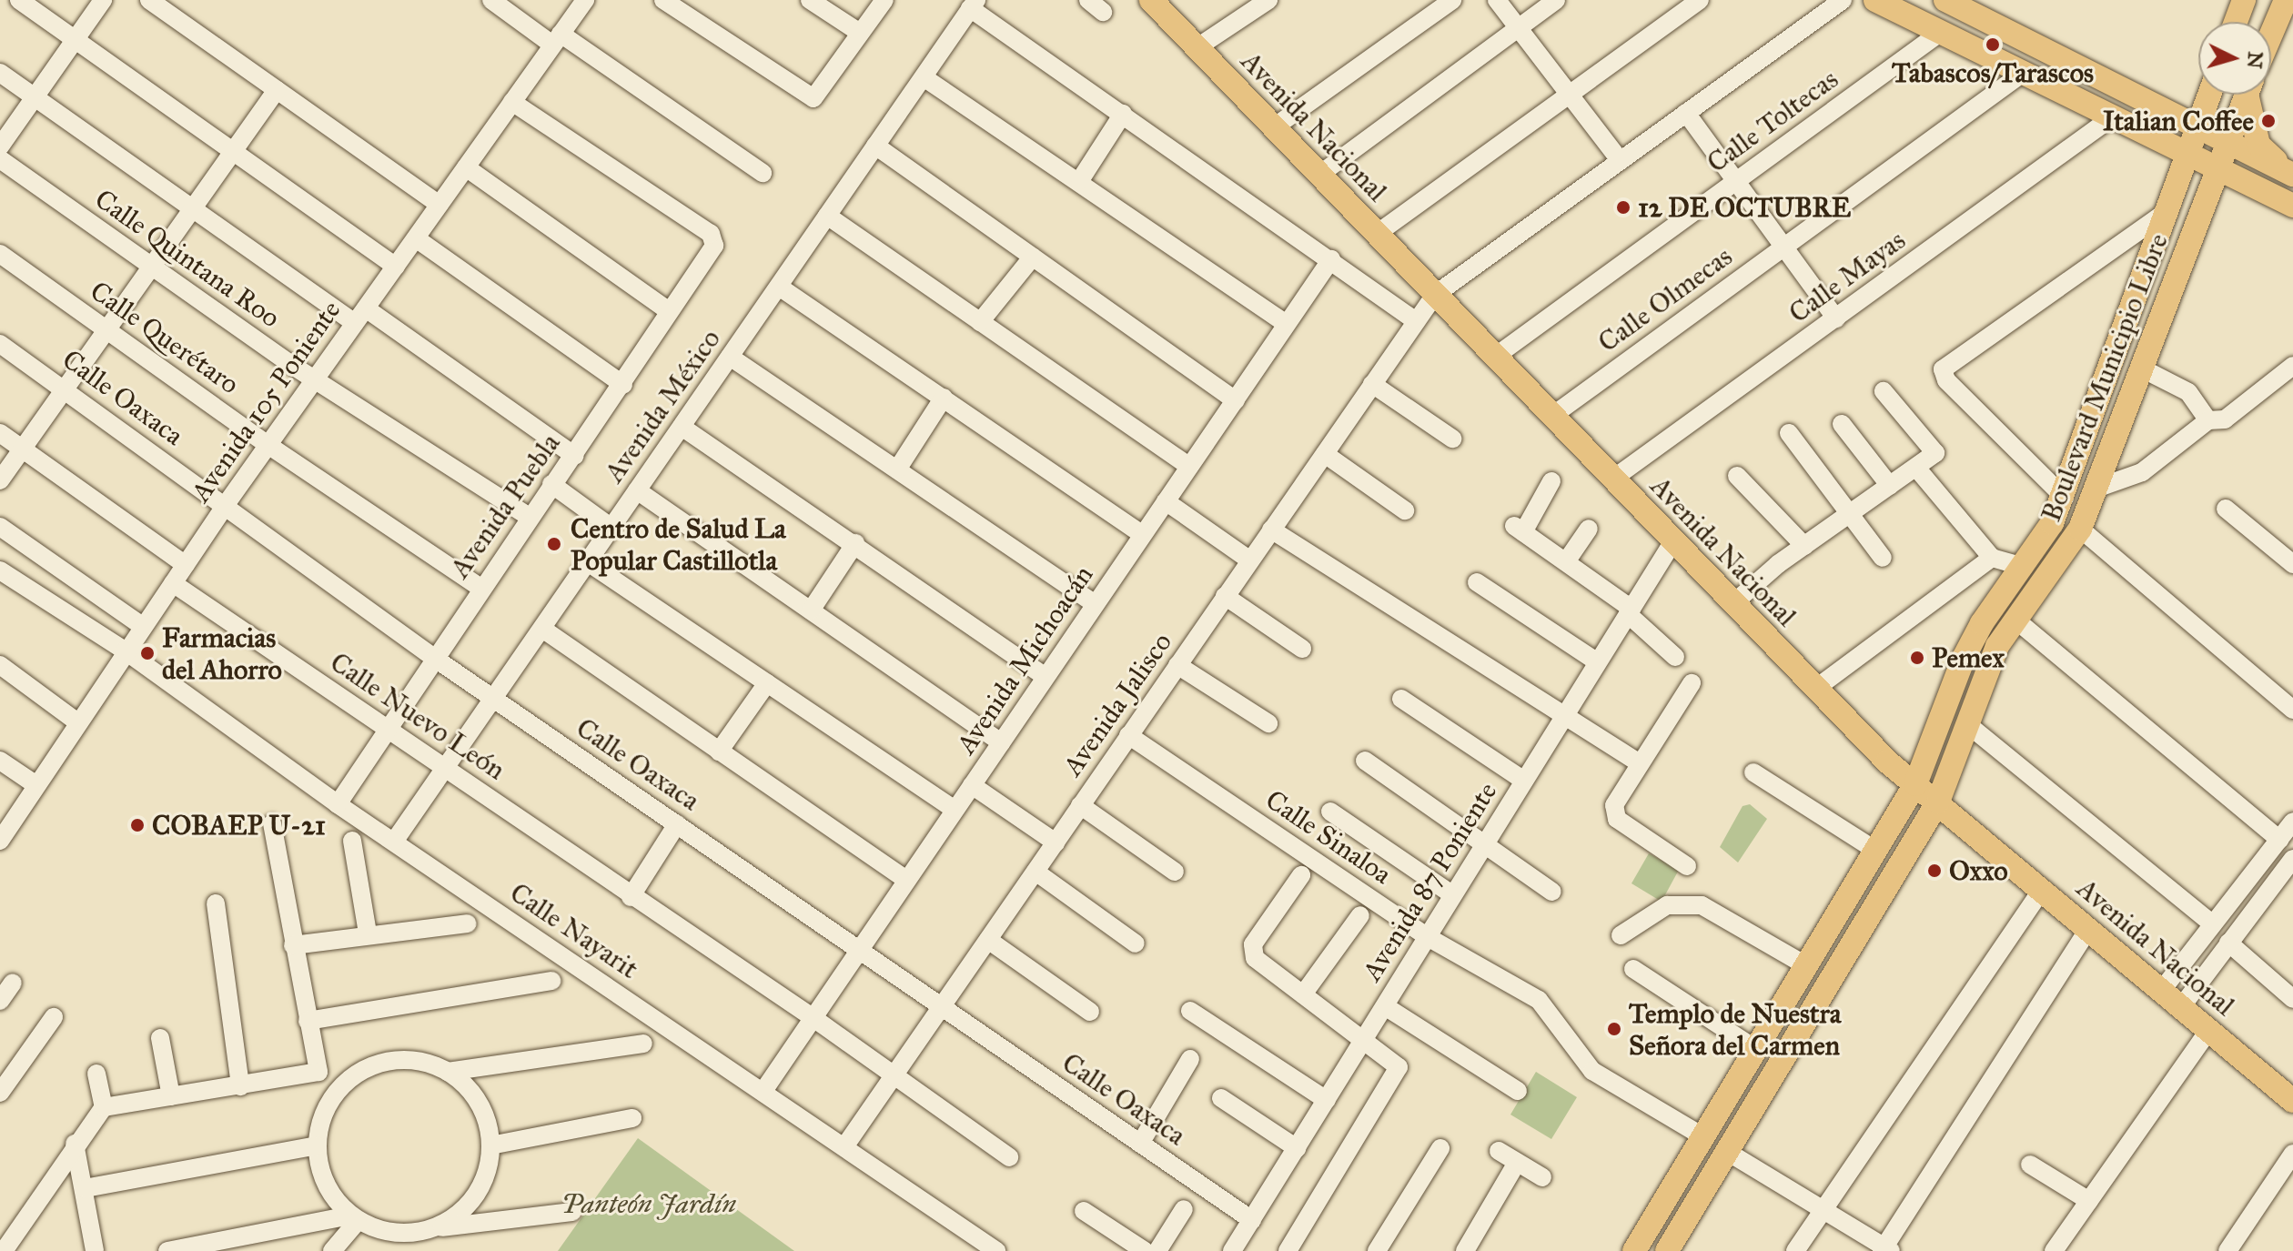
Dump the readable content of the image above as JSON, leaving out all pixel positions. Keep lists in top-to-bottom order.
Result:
{
  "streets": {
    "main road": ["Avenida Nacional", "Boulevard Municipio Libre"],
    "street": [
      "Calle Toltecas",
      "Calle Quintana Roo",
      "Calle Mayas",
      "Calle Olmecas",
      "Calle Querétaro",
      "Calle Oaxaca",
      "Avenida 105 Poniente",
      "Avenida México",
      "Avenida Puebla",
      "Avenida Michoacán",
      "Avenida Jalisco",
      "Calle Nuevo León",
      "Calle Sinaloa",
      "Avenida 87 Poniente",
      "Calle Nayarit"
    ]
  },
  "crossings": [
    ["Calle Toltecas", "Avenida Nacional"],
    ["Avenida Nacional", "Calle Mayas"],
    ["Avenida Nacional", "Calle Olmecas"],
    ["Avenida Nacional", "Boulevard Municipio Libre"],
    ["Avenida Nacional", "Avenida Jalisco"],
    ["Avenida Nacional", "Avenida 87 Poniente"],
    ["Calle Quintana Roo", "Avenida 105 Poniente"],
    ["Calle Quintana Roo", "Avenida Puebla"],
    ["Calle Querétaro", "Avenida 105 Poniente"],
    ["Calle Querétaro", "Avenida Puebla"],
    ["Boulevard Municipio Libre", "Calle Sinaloa"],
    ["Calle Oaxaca", "Avenida 105 Poniente"],
    ["Calle Oaxaca", "Avenida México"],
    ["Calle Oaxaca", "Avenida Puebla"],
    ["Calle Oaxaca", "Avenida Michoacán"],
    ["Calle Oaxaca", "Avenida Jalisco"],
    ["Calle Oaxaca", "Avenida 87 Poniente"],
    ["Avenida 105 Poniente", "Avenida Puebla"],
    ["Avenida 105 Poniente", "Calle Nuevo León"],
    ["Avenida 105 Poniente", "Calle Nayarit"],
    ["Avenida México", "Calle Nuevo León"],
    ["Avenida México", "Calle Nayarit"],
    ["Avenida Puebla", "Calle Nuevo León"],
    ["Avenida Puebla", "Calle Nayarit"],
    ["Avenida Michoacán", "Calle Nuevo León"],
    ["Avenida Michoacán", "Calle Nayarit"],
    ["Avenida Jalisco", "Calle Nuevo León"],
    ["Avenida Jalisco", "Calle Sinaloa"],
    ["Avenida Jalisco", "Calle Nayarit"],
    ["Calle Sinaloa", "Avenida 87 Poniente"]
  ],
  "parks": ["Panteón Jardín"],
  "places": [
    "Tabascos/Tarascos",
    "Italian Coffee",
    "12 DE OCTUBRE",
    "Centro de Salud La Popular Castillotla",
    "Farmacias del Ahorro",
    "Pemex",
    "COBAEP U-21",
    "Oxxo",
    "Templo de Nuestra Señora del Carmen"
  ],
  "north": "right"
}
